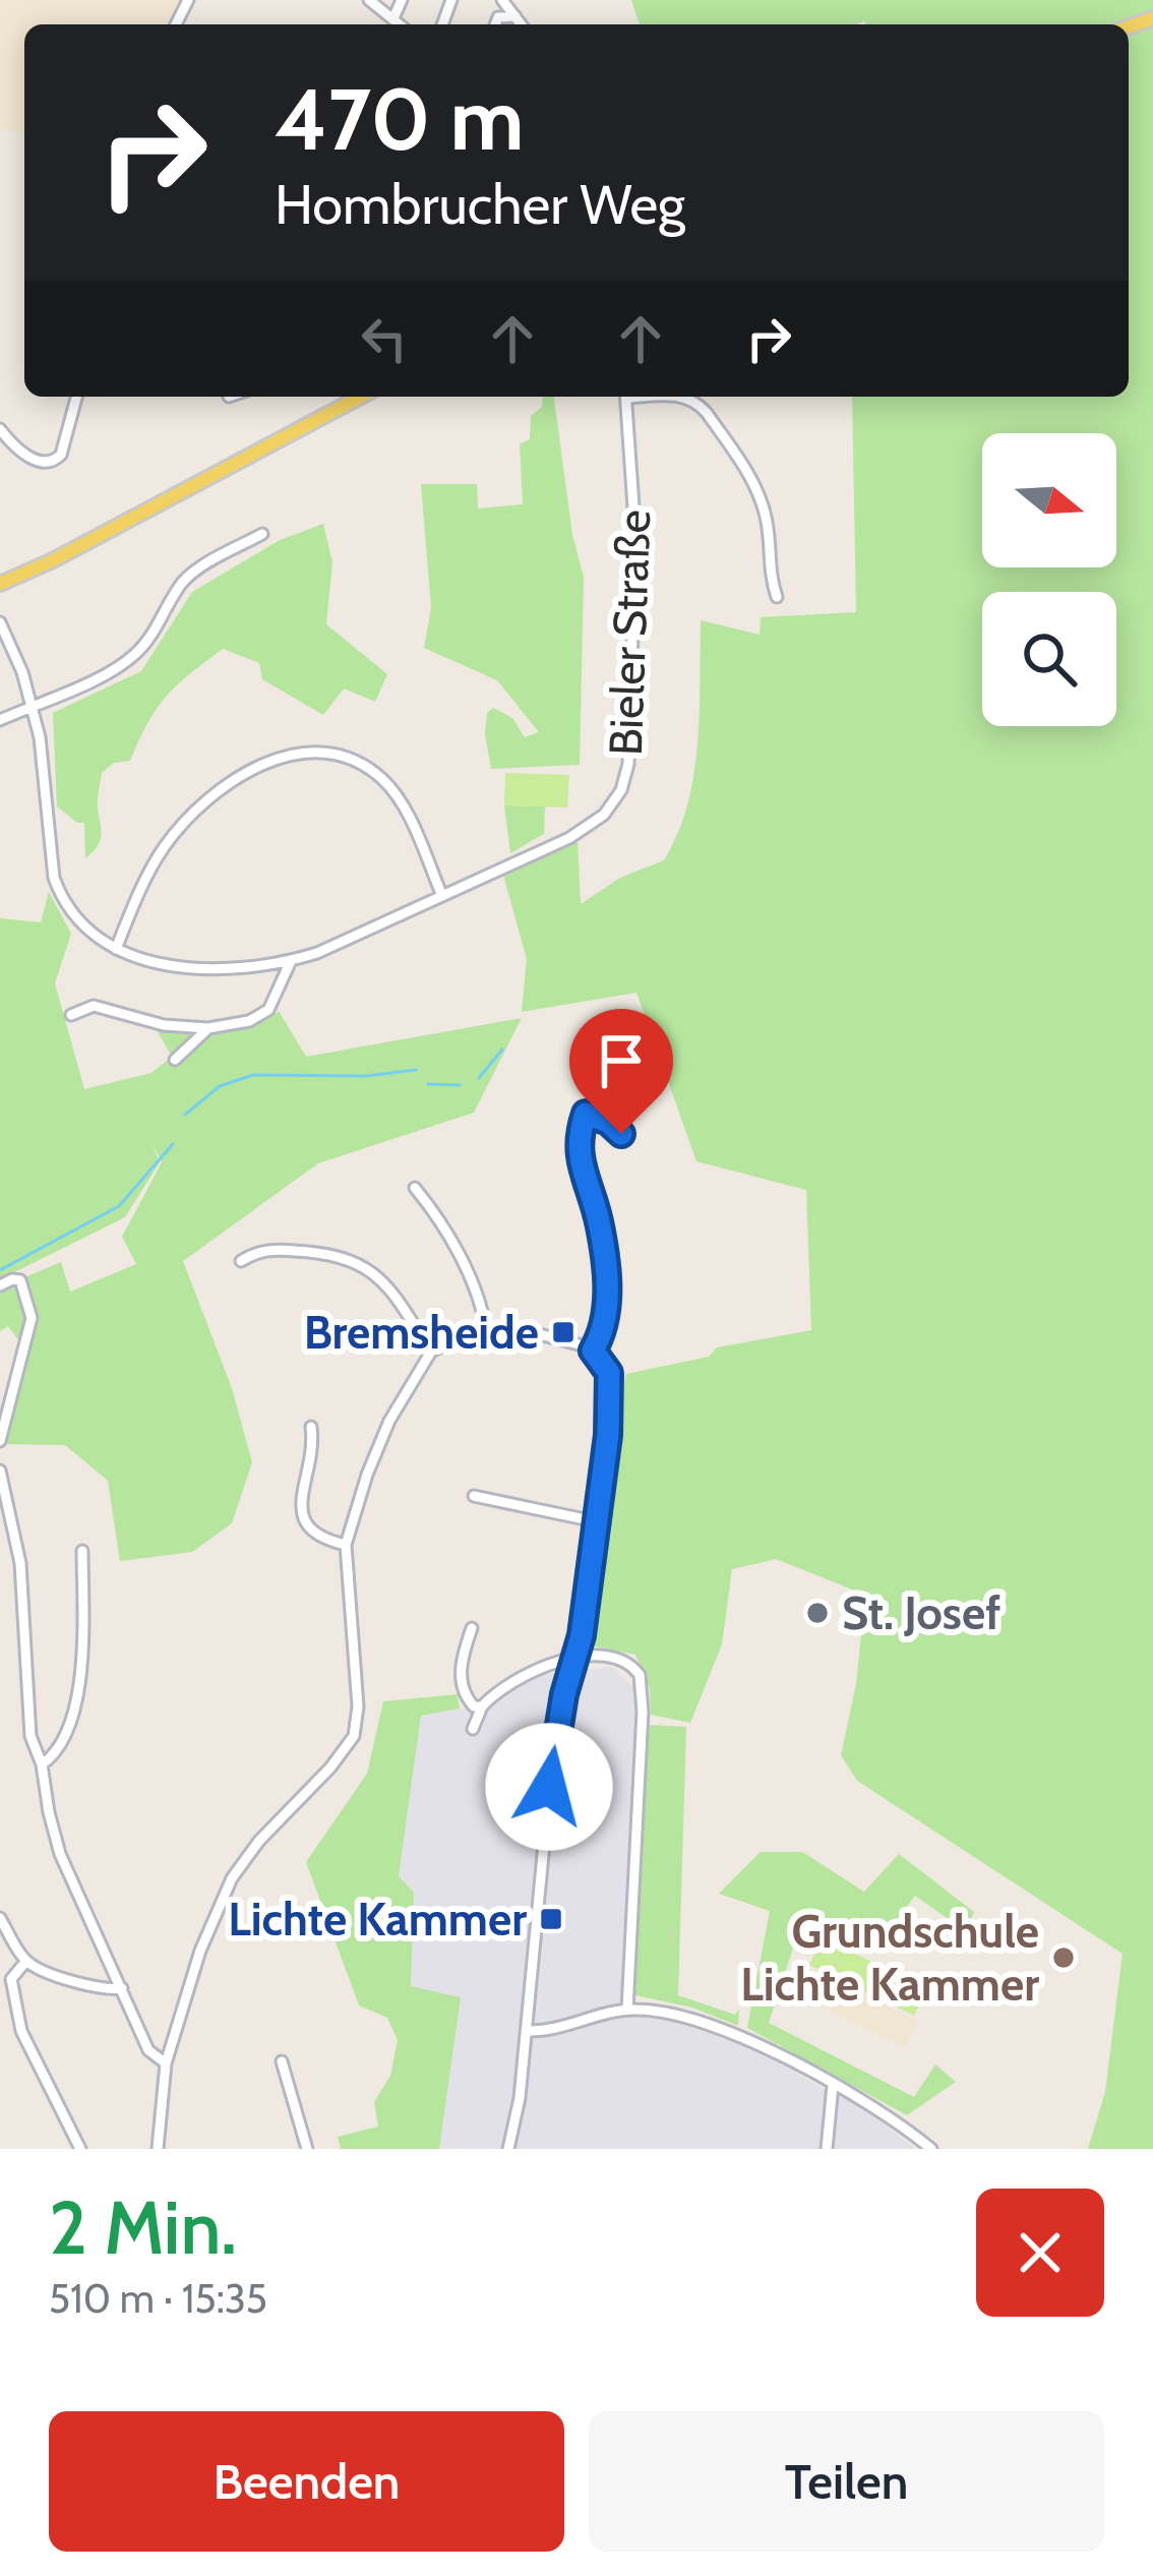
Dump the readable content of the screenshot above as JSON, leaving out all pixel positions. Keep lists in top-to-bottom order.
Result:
{
  "streets": {
    "street": ["Bieler Straße"]
  },
  "places": {
    "transit": ["Bremsheide", "Lichte Kammer"],
    "other": ["St. Josef", "Grundschule Lichte Kammer"]
  },
  "north": "right",
  "page": {
    "turn": ["470 m", "Hombrucher Weg"],
    "heading": ["2 Min.", "510 m · 15:35"],
    "buttons": ["Beenden", "Teilen"]
  }
}
